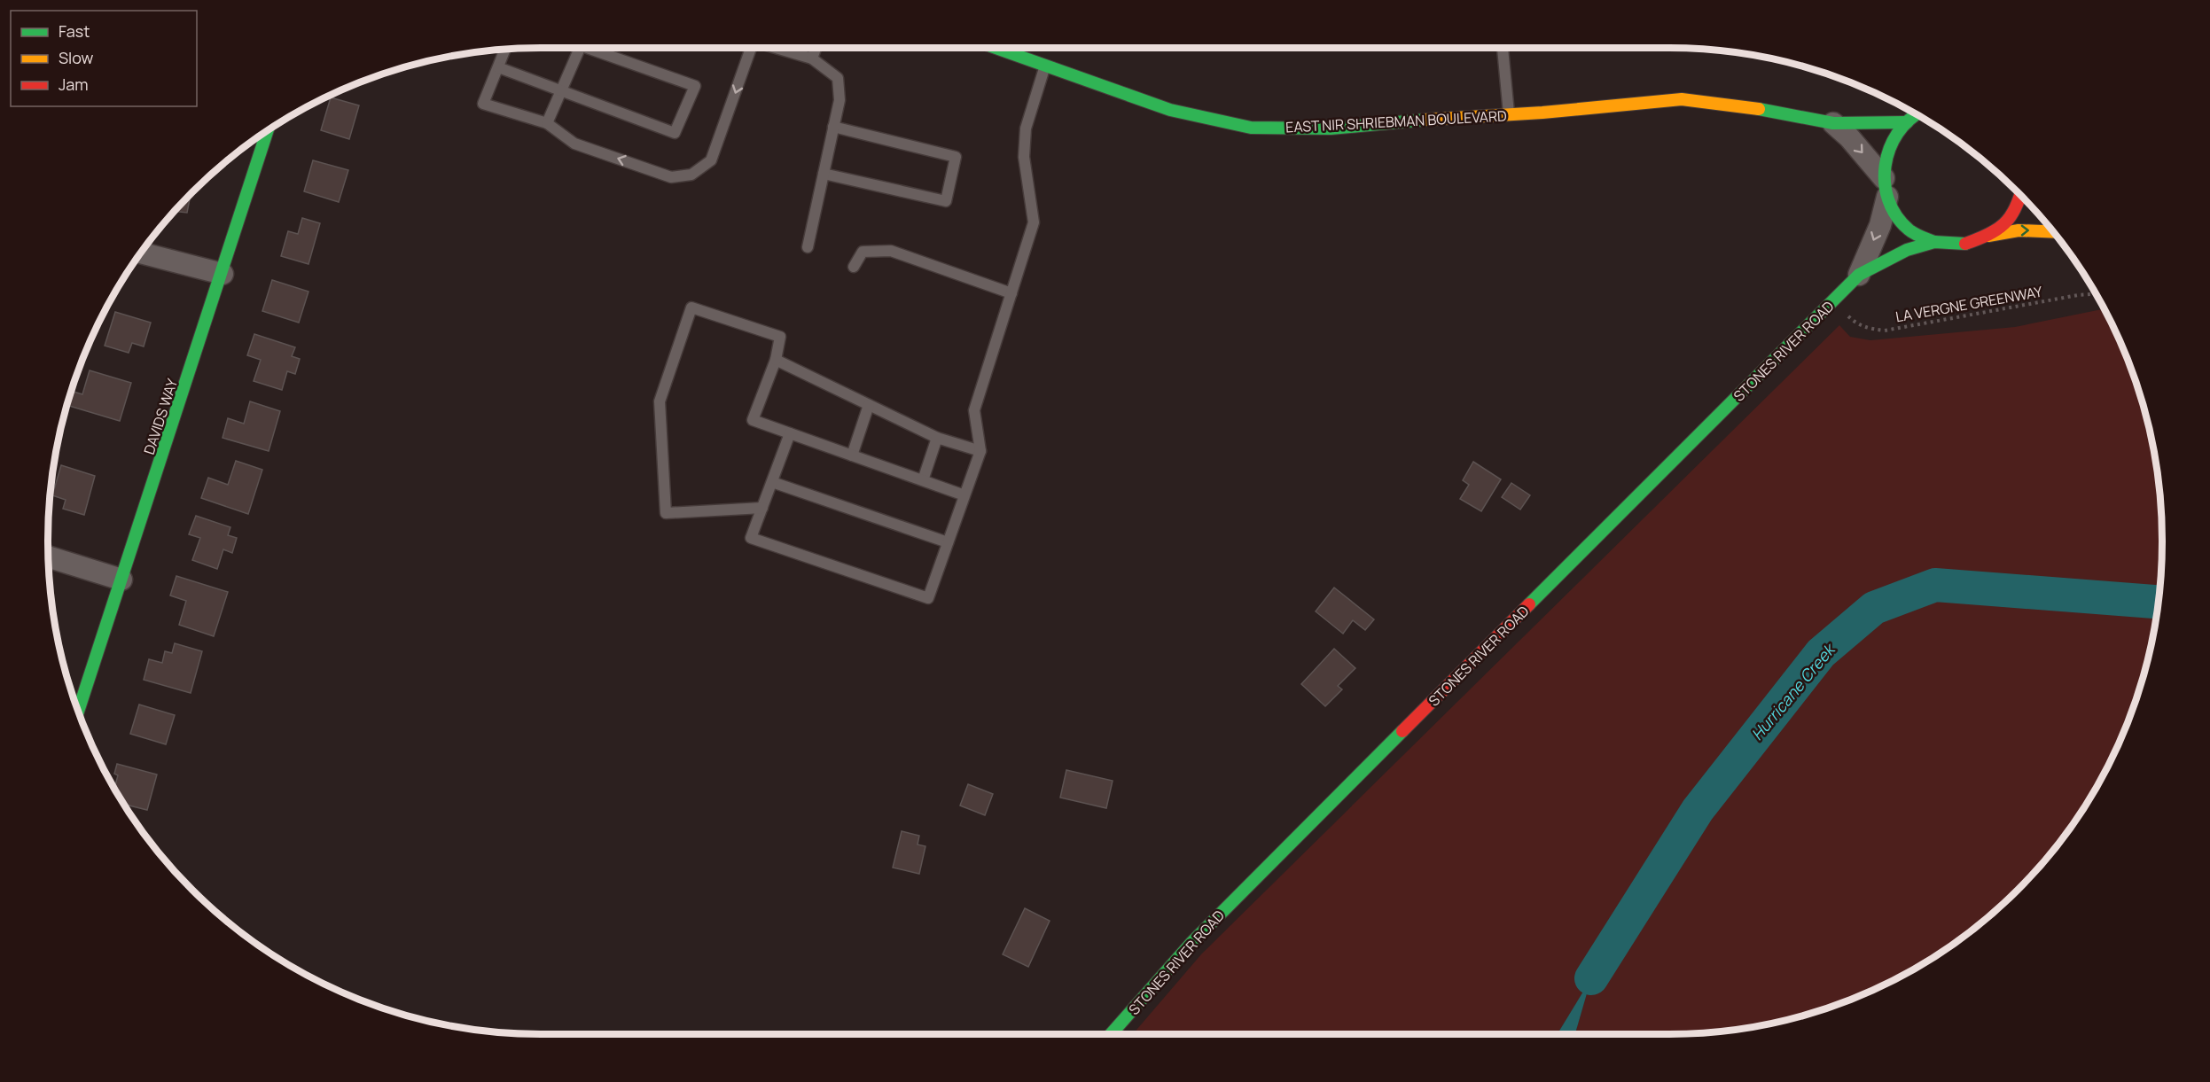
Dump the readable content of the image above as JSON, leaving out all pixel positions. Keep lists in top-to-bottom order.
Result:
{
  "streets": {
    "street": ["EAST NIR SHRIEBMAN BOULEVARD", "STONES RIVER ROAD", "DAVIDS WAY"],
    "path": ["LA VERGNE GREENWAY"]
  },
  "crossings": [
    ["EAST NIR SHRIEBMAN BOULEVARD", "STONES RIVER ROAD"]
  ],
  "water": ["Hurricane Creek"],
  "legend": ["Fast", "Slow", "Jam"]
}
